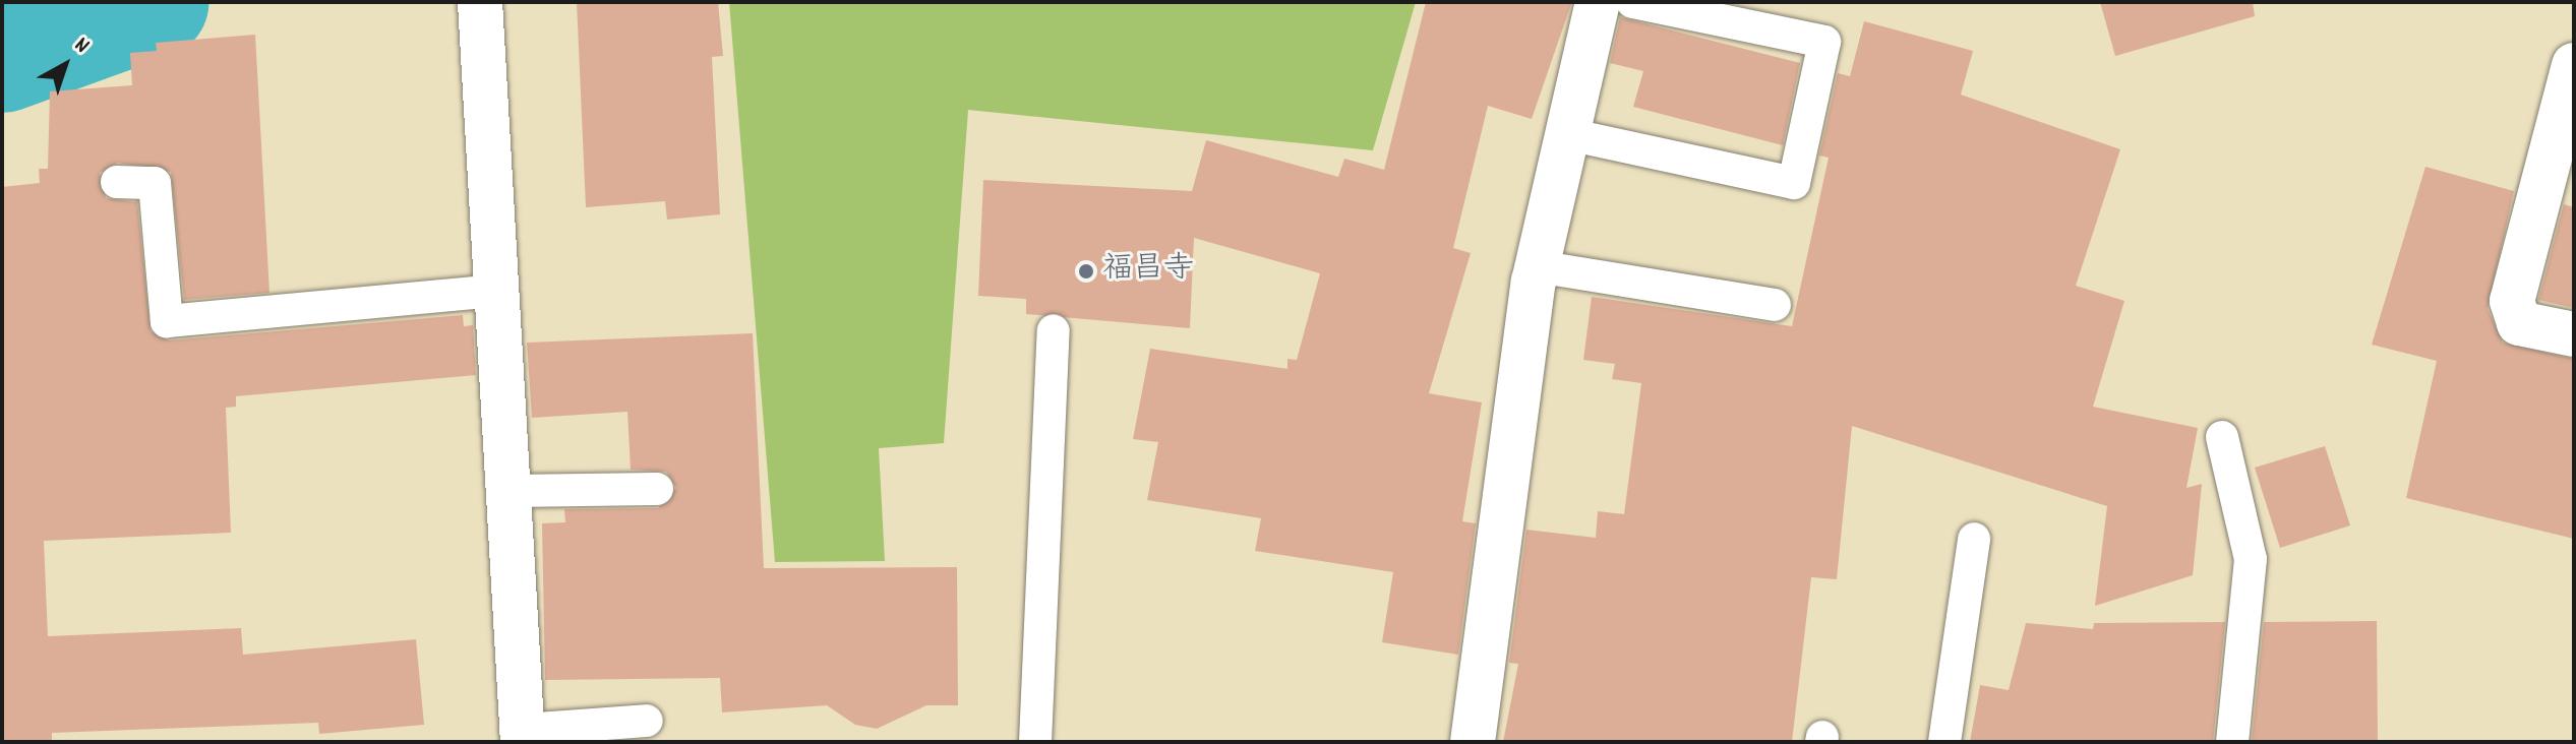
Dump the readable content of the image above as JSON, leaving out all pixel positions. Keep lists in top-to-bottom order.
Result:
{
  "places": ["福昌寺"],
  "north": "top right"
}
